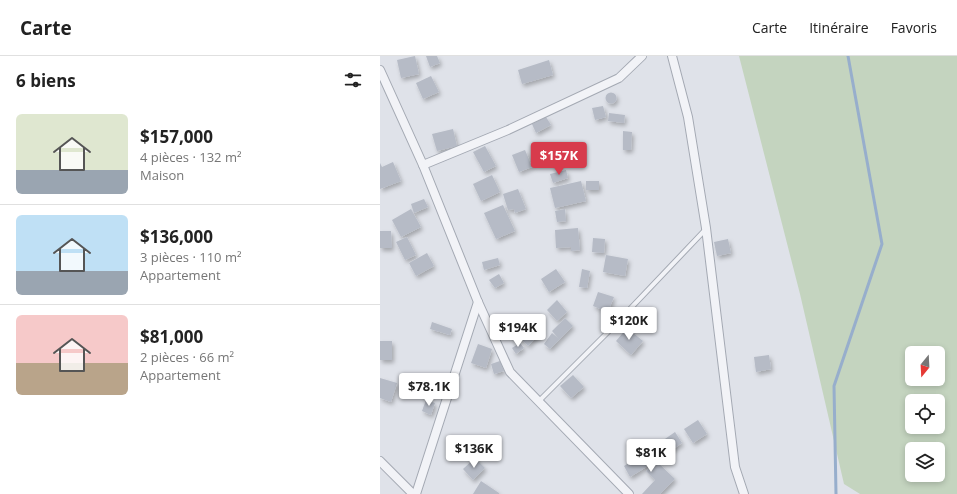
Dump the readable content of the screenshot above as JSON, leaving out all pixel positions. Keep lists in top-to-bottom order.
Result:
{
  "north": "bottom",
  "page": {
    "header": "Carte",
    "nav": ["Carte", "Itinéraire", "Favoris"],
    "heading": "6 biens",
    "list": [
      {
        "name": "$157,000",
        "note": "4 pièces · 132 m² · Maison"
      },
      {
        "name": "$136,000",
        "note": "3 pièces · 110 m² · Appartement"
      },
      {
        "name": "$81,000",
        "note": "2 pièces · 66 m² · Appartement"
      }
    ],
    "price": [
      "$157K",
      "$120K",
      "$194K",
      "$78.1K",
      "$136K",
      "$81K"
    ]
  }
}
